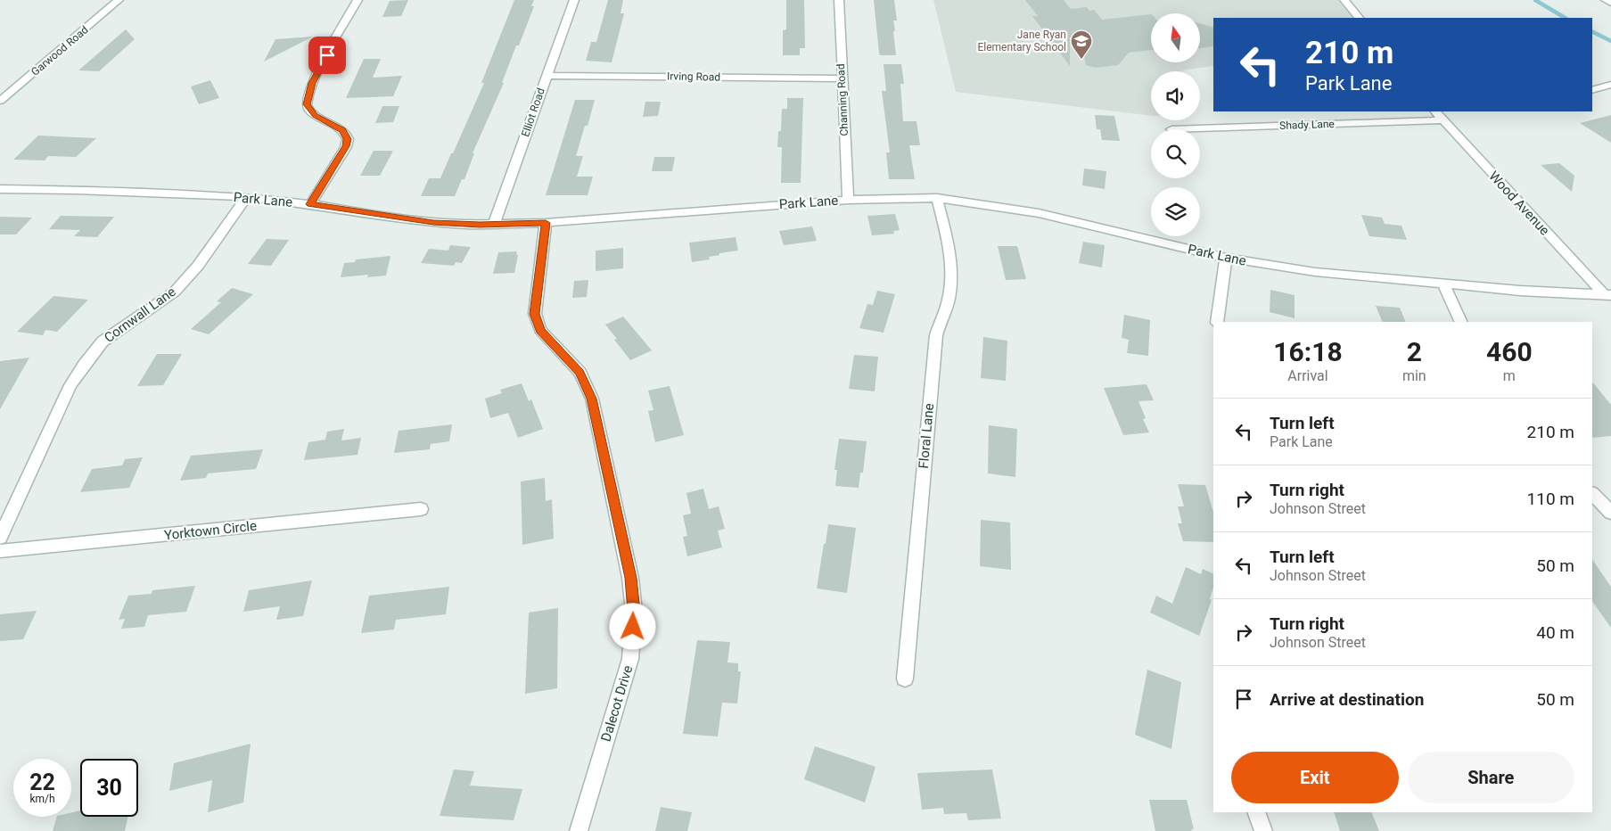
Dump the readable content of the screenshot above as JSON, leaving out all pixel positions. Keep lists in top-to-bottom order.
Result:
{
  "streets": {
    "street": [
      "Garwood Road",
      "Irving Road",
      "Channing Road",
      "Elliot Road",
      "Shady Lane",
      "Park Lane",
      "Wood Avenue",
      "Cornwall Lane",
      "Floral Lane",
      "Yorktown Circle",
      "Dalecot Drive"
    ]
  },
  "crossings": [
    ["Irving Road", "Channing Road"],
    ["Irving Road", "Elliot Road"],
    ["Channing Road", "Park Lane"],
    ["Elliot Road", "Park Lane"],
    ["Shady Lane", "Wood Avenue"],
    ["Park Lane", "Wood Avenue"],
    ["Park Lane", "Cornwall Lane"],
    ["Park Lane", "Floral Lane"],
    ["Park Lane", "Dalecot Drive"]
  ],
  "places": {
    "school or university": ["Jane Ryan Elementary School"]
  },
  "north": "top",
  "page": {
    "turn": ["210 m", "Park Lane"],
    "eta": [
      "16:18",
      "Arrival",
      "2",
      "min",
      "460",
      "m"
    ],
    "list": [
      {
        "name": "Turn left",
        "note": "Park Lane",
        "value": "210 m"
      },
      {
        "name": "Turn right",
        "note": "Johnson Street",
        "value": "110 m"
      },
      {
        "name": "Turn left",
        "note": "Johnson Street",
        "value": "50 m"
      },
      {
        "name": "Turn right",
        "note": "Johnson Street",
        "value": "40 m"
      },
      {
        "name": "Arrive at destination",
        "value": "50 m"
      }
    ],
    "buttons": ["Exit", "Share"],
    "speed": "22 km/h",
    "limit": "30"
  }
}
